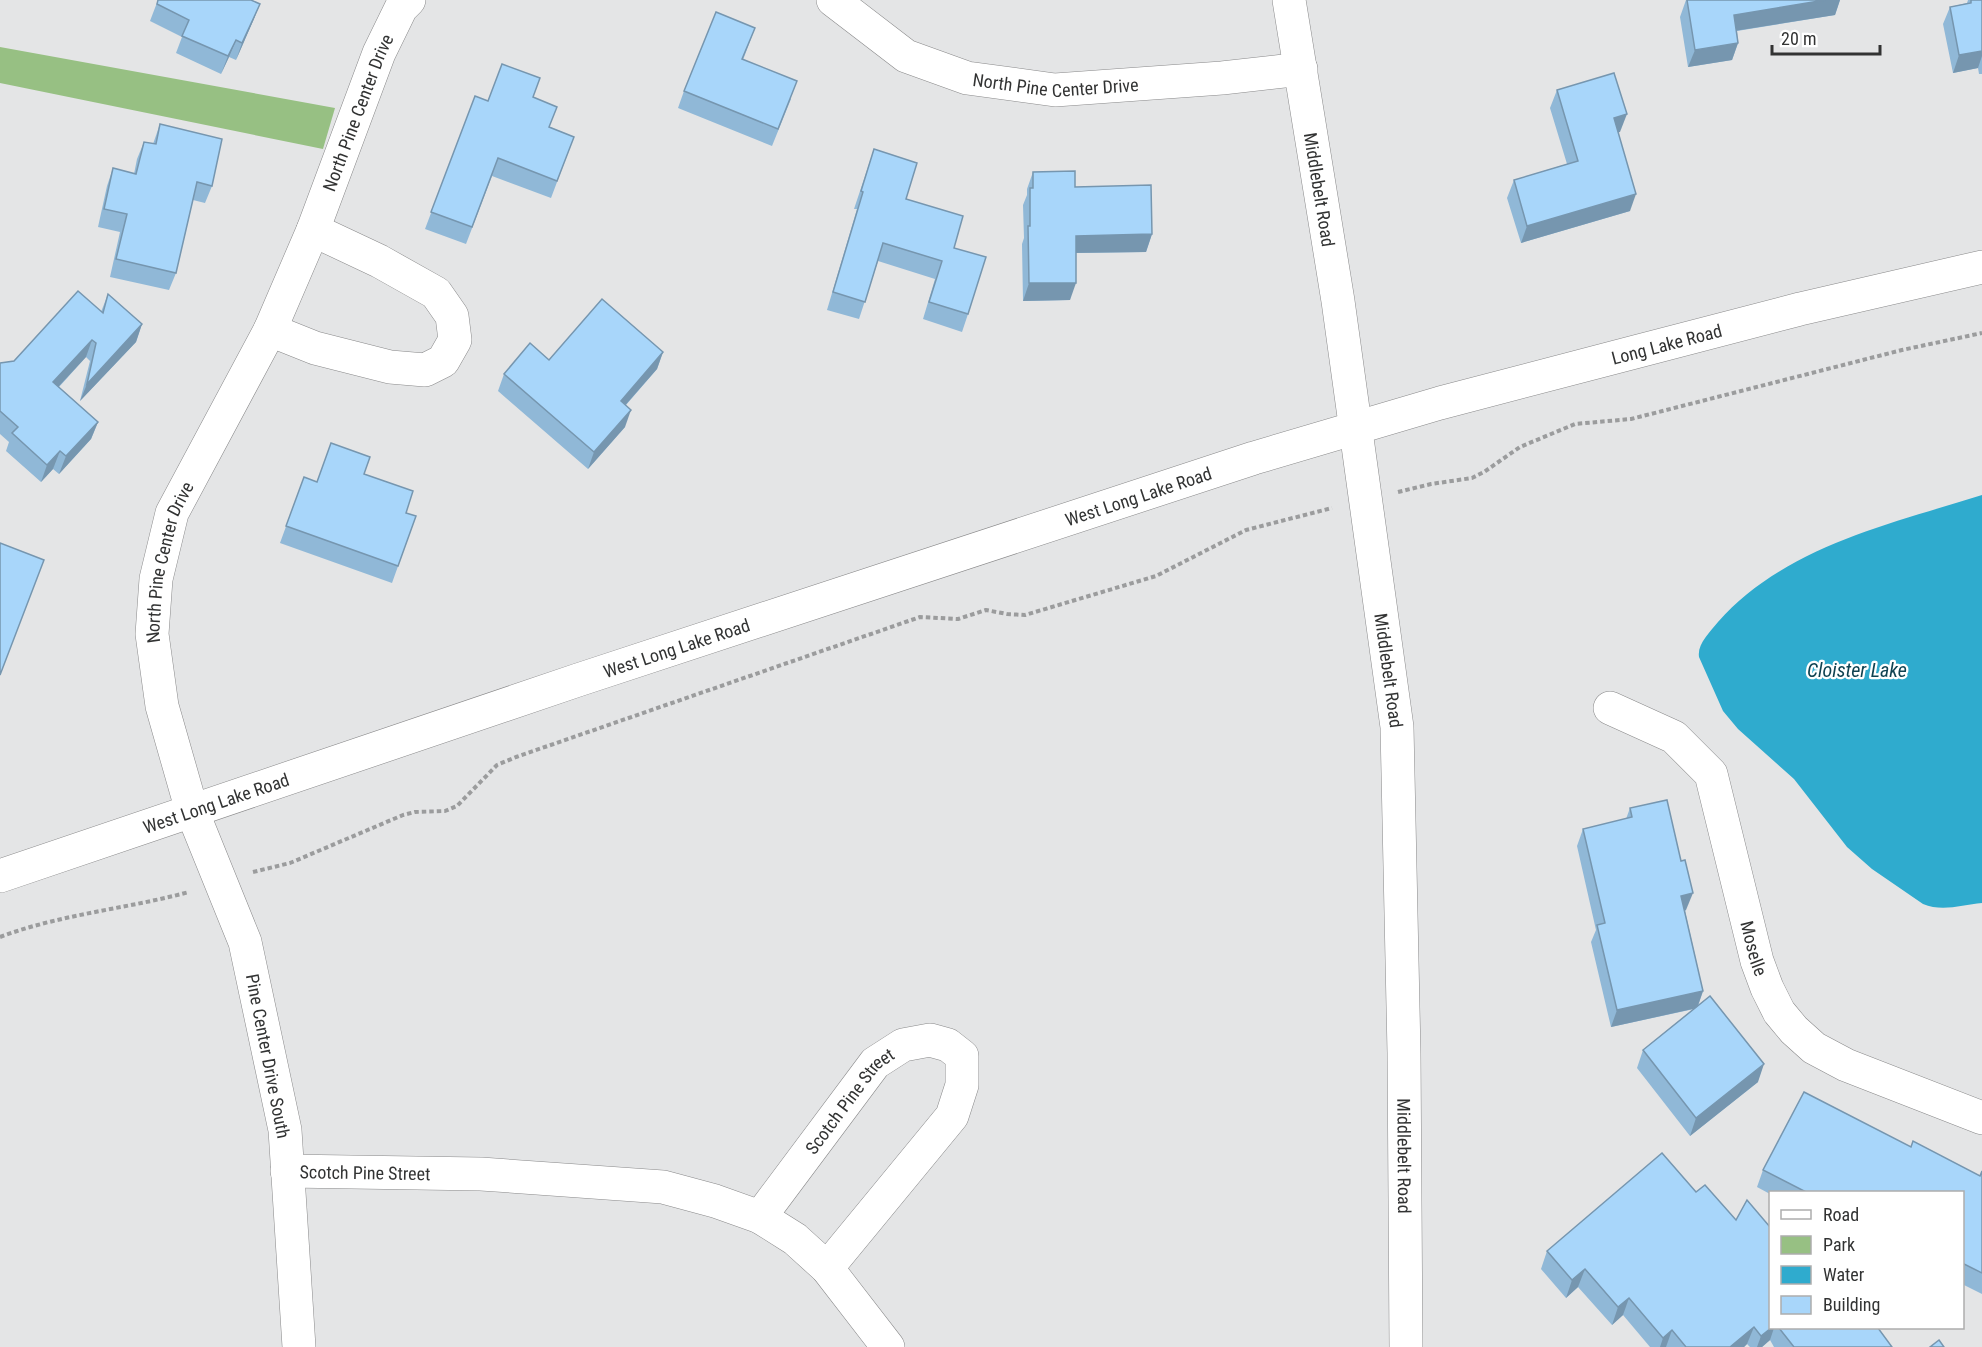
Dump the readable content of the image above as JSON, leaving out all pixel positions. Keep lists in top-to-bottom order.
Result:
{
  "streets": {
    "street": [
      "North Pine Center Drive",
      "Middlebelt Road",
      "Long Lake Road",
      "West Long Lake Road",
      "Moselle",
      "Pine Center Drive South",
      "Scotch Pine Street"
    ]
  },
  "crossings": [
    ["North Pine Center Drive", "Middlebelt Road"],
    ["North Pine Center Drive", "West Long Lake Road"],
    ["North Pine Center Drive", "Pine Center Drive South"],
    ["Middlebelt Road", "Long Lake Road"],
    ["Middlebelt Road", "West Long Lake Road"],
    ["Long Lake Road", "West Long Lake Road"],
    ["West Long Lake Road", "Pine Center Drive South"],
    ["Pine Center Drive South", "Scotch Pine Street"]
  ],
  "water": ["Cloister Lake"],
  "legend": [
    "Road",
    "Park",
    "Water",
    "Building"
  ],
  "scale_bar": "20 m"
}
